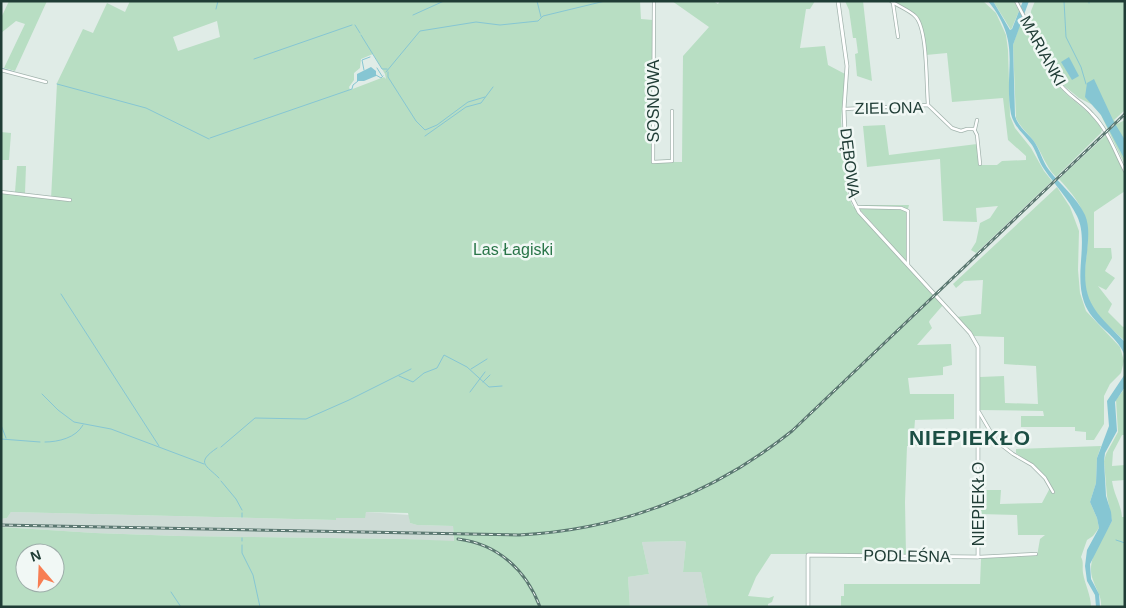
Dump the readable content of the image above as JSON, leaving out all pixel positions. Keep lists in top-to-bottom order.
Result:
{
  "streets": {
    "street": [
      "MARIANKI",
      "SOSNOWA",
      "ZIELONA",
      "DĘBOWA",
      "NIEPIEKŁO",
      "PODLEŚNA"
    ]
  },
  "crossings": [
    ["ZIELONA", "DĘBOWA"],
    ["DĘBOWA", "NIEPIEKŁO"],
    ["NIEPIEKŁO", "PODLEŚNA"]
  ],
  "districts": ["NIEPIEKŁO"],
  "parks": ["Las Łagiski"],
  "north": "top"
}
